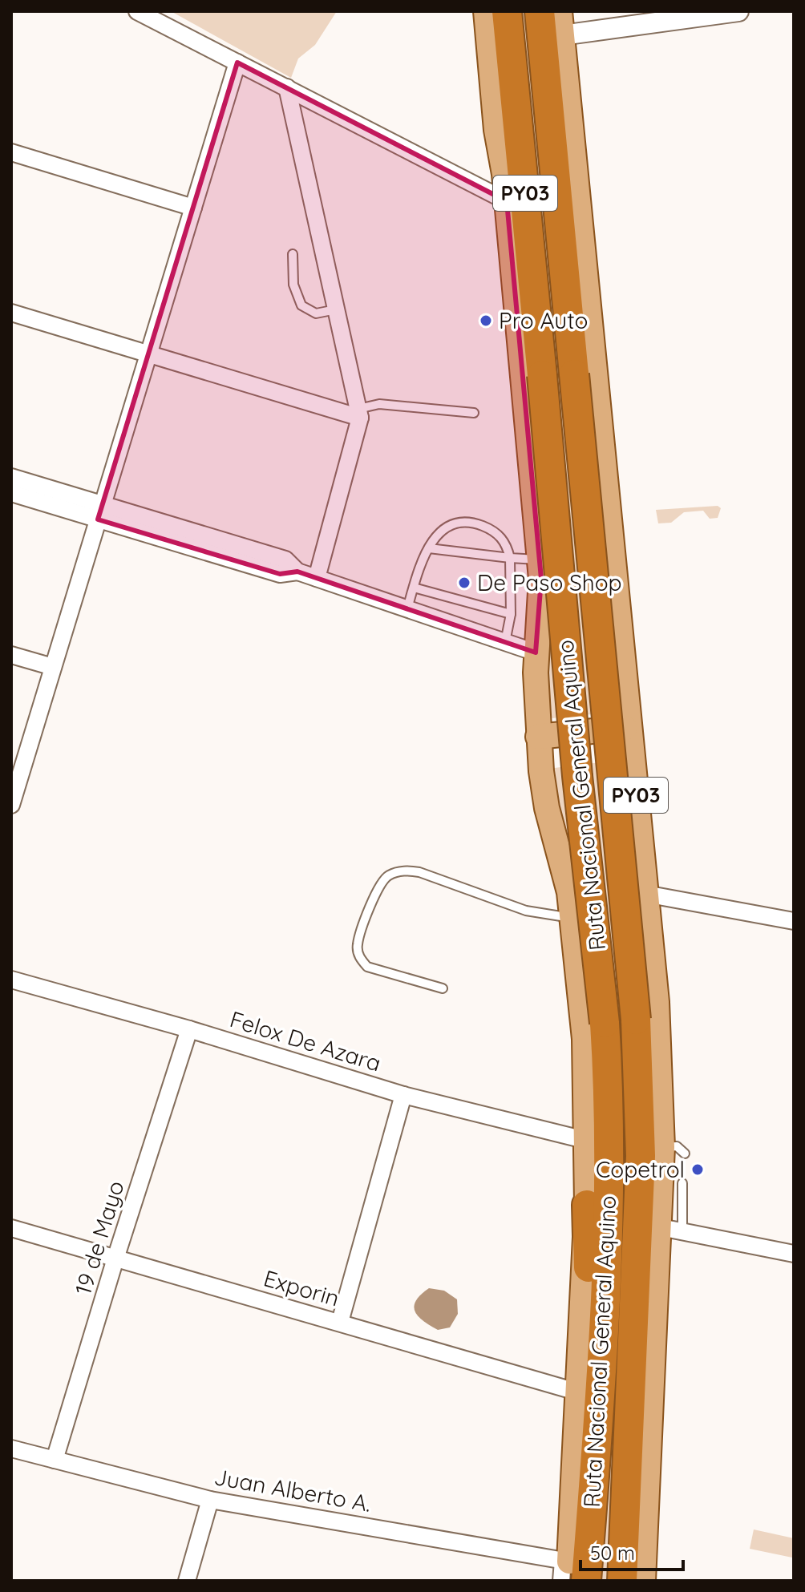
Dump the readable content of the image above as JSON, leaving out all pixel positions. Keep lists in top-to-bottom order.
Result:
{
  "streets": {
    "highway": ["PY03", "Ruta Nacional General Aquino"],
    "street": [
      "Felox De Azara",
      "19 de Mayo",
      "Exporin",
      "Juan Alberto A."
    ]
  },
  "crossings": [
    ["PY03", "Ruta Nacional General Aquino"],
    ["PY03", "Felox De Azara"],
    ["PY03", "Exporin"],
    ["PY03", "Juan Alberto A."],
    ["Ruta Nacional General Aquino", "Juan Alberto A."],
    ["Felox De Azara", "19 de Mayo"],
    ["19 de Mayo", "Exporin"],
    ["19 de Mayo", "Juan Alberto A."]
  ],
  "places": ["Pro Auto", "De Paso Shop", "Copetrol"],
  "scale_bar": "50 m"
}
